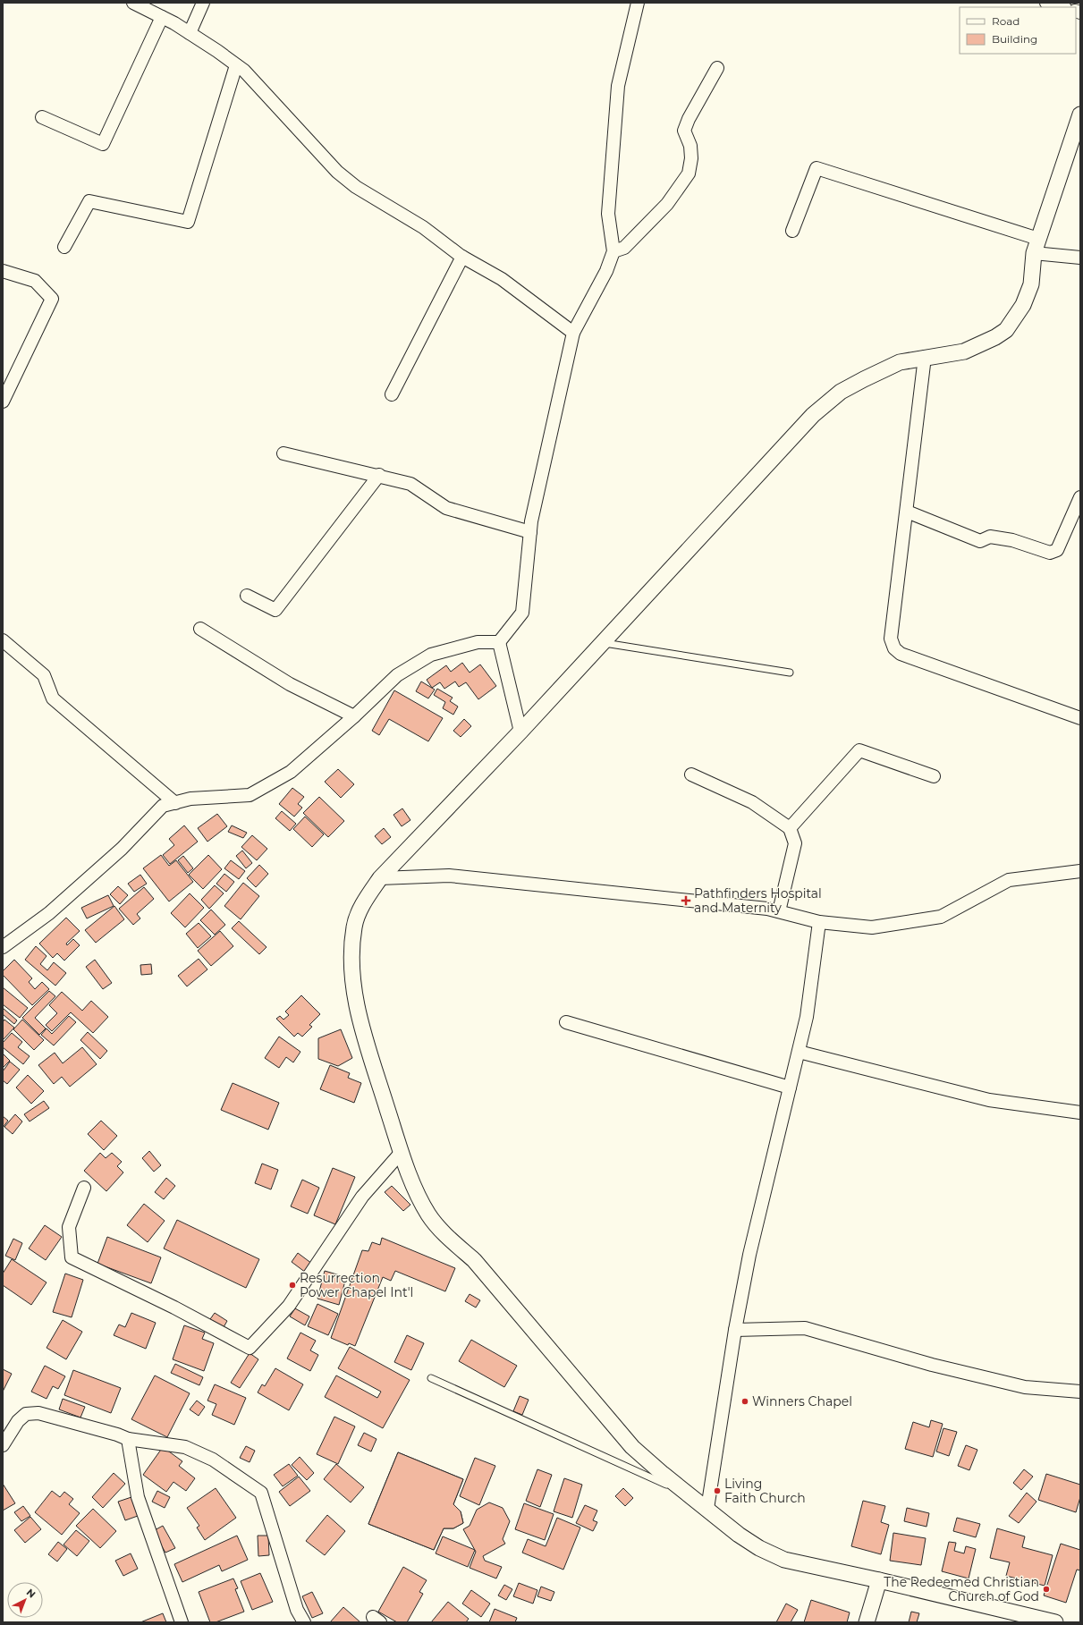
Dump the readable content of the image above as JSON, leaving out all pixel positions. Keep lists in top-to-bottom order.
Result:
{
  "places": {
    "health": ["Pathfinders Hospital and Maternity"],
    "other": [
      "Resurrection Power Chapel Int'l",
      "Winners Chapel",
      "Living Faith Church",
      "The Redeemed Christian Church of God"
    ]
  },
  "legend": ["Road", "Building"],
  "north": "top right"
}
